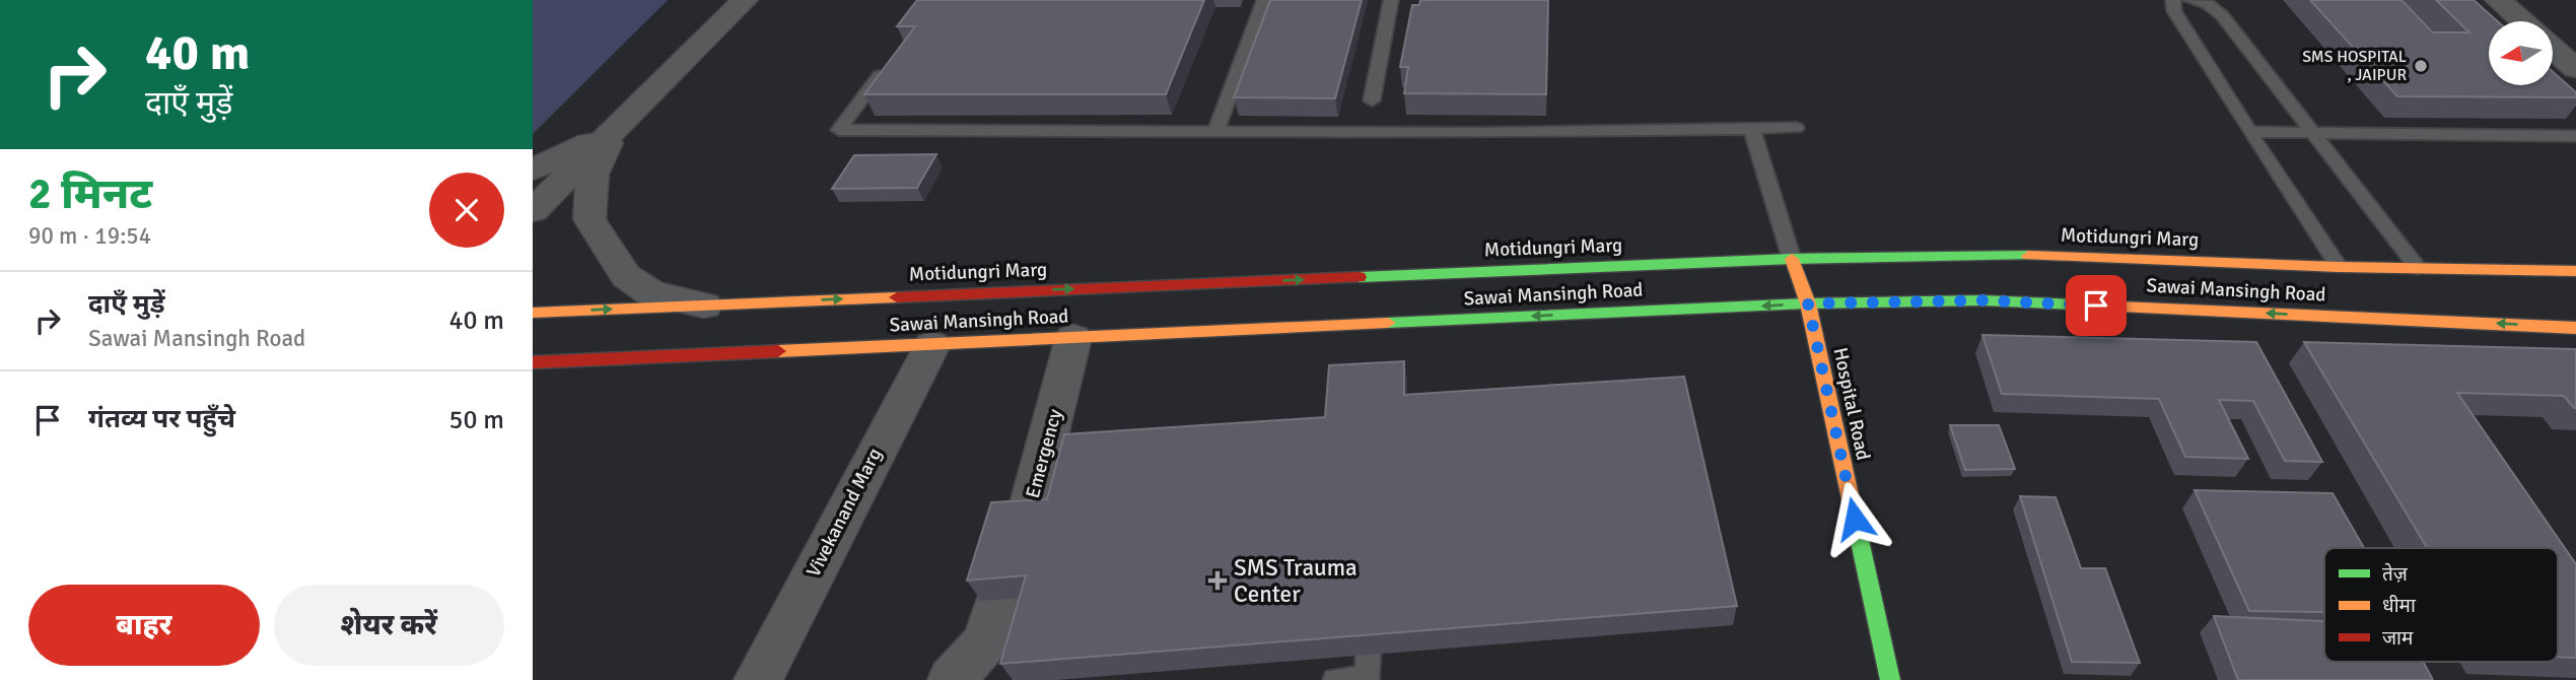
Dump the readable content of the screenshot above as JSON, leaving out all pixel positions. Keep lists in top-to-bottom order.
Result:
{
  "streets": {
    "main road": ["Motidungri Marg", "Sawai Mansingh Road", "Hospital Road"],
    "street": ["Emergency", "Vivekanand Marg"]
  },
  "crossings": [
    ["Motidungri Marg", "Hospital Road"],
    ["Sawai Mansingh Road", "Hospital Road"],
    ["Sawai Mansingh Road", "Emergency"],
    ["Sawai Mansingh Road", "Vivekanand Marg"]
  ],
  "one_way": ["Motidungri Marg", "Sawai Mansingh Road"],
  "places": {
    "other": ["SMS HOSPITAL , JAIPUR"],
    "health": ["SMS Trauma Center"]
  },
  "legend": ["तेज़", "धीमा", "जाम"],
  "north": "left",
  "page": {
    "turn": ["40 m", "दाएँ मुड़ें"],
    "heading": ["2 मिनट", "90 m · 19:54"],
    "list": [
      {
        "name": "दाएँ मुड़ें",
        "note": "Sawai Mansingh Road",
        "value": "40 m"
      },
      {
        "name": "गंतव्य पर पहुँचे",
        "value": "50 m"
      }
    ],
    "buttons": ["बाहर", "शेयर करें"]
  }
}
